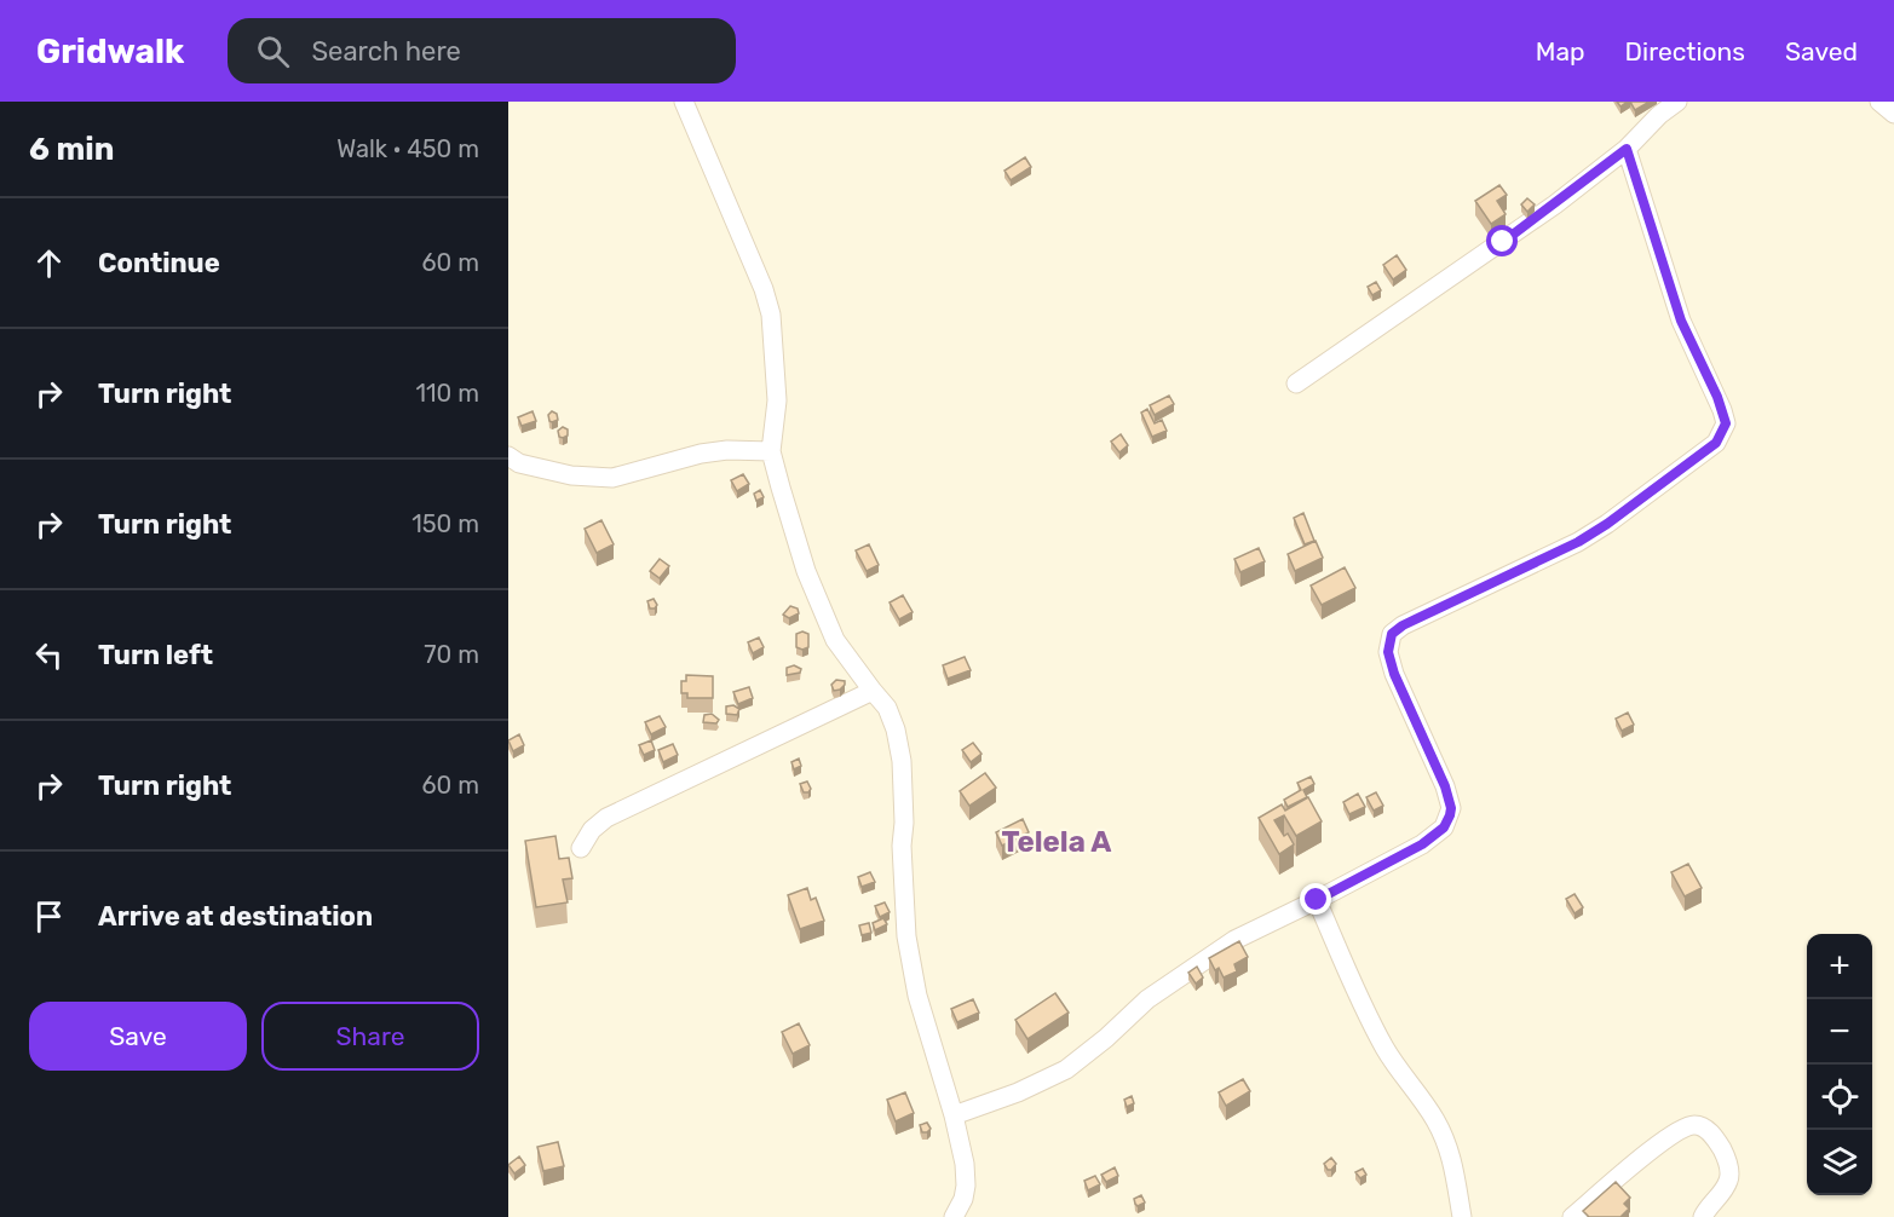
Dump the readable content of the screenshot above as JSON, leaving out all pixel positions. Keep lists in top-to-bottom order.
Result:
{
  "districts": ["Telela A"],
  "page": {
    "header": "Gridwalk",
    "search": "Search here",
    "nav": ["Map", "Directions", "Saved"],
    "heading": ["6 min", "Walk · 450 m"],
    "list": [
      ["Continue", "60 m"],
      ["Turn right", "110 m"],
      ["Turn right", "150 m"],
      ["Turn left", "70 m"],
      ["Turn right", "60 m"],
      "Arrive at destination"
    ],
    "map_buttons": ["+", "−"],
    "buttons": ["Save", "Share"]
  }
}
